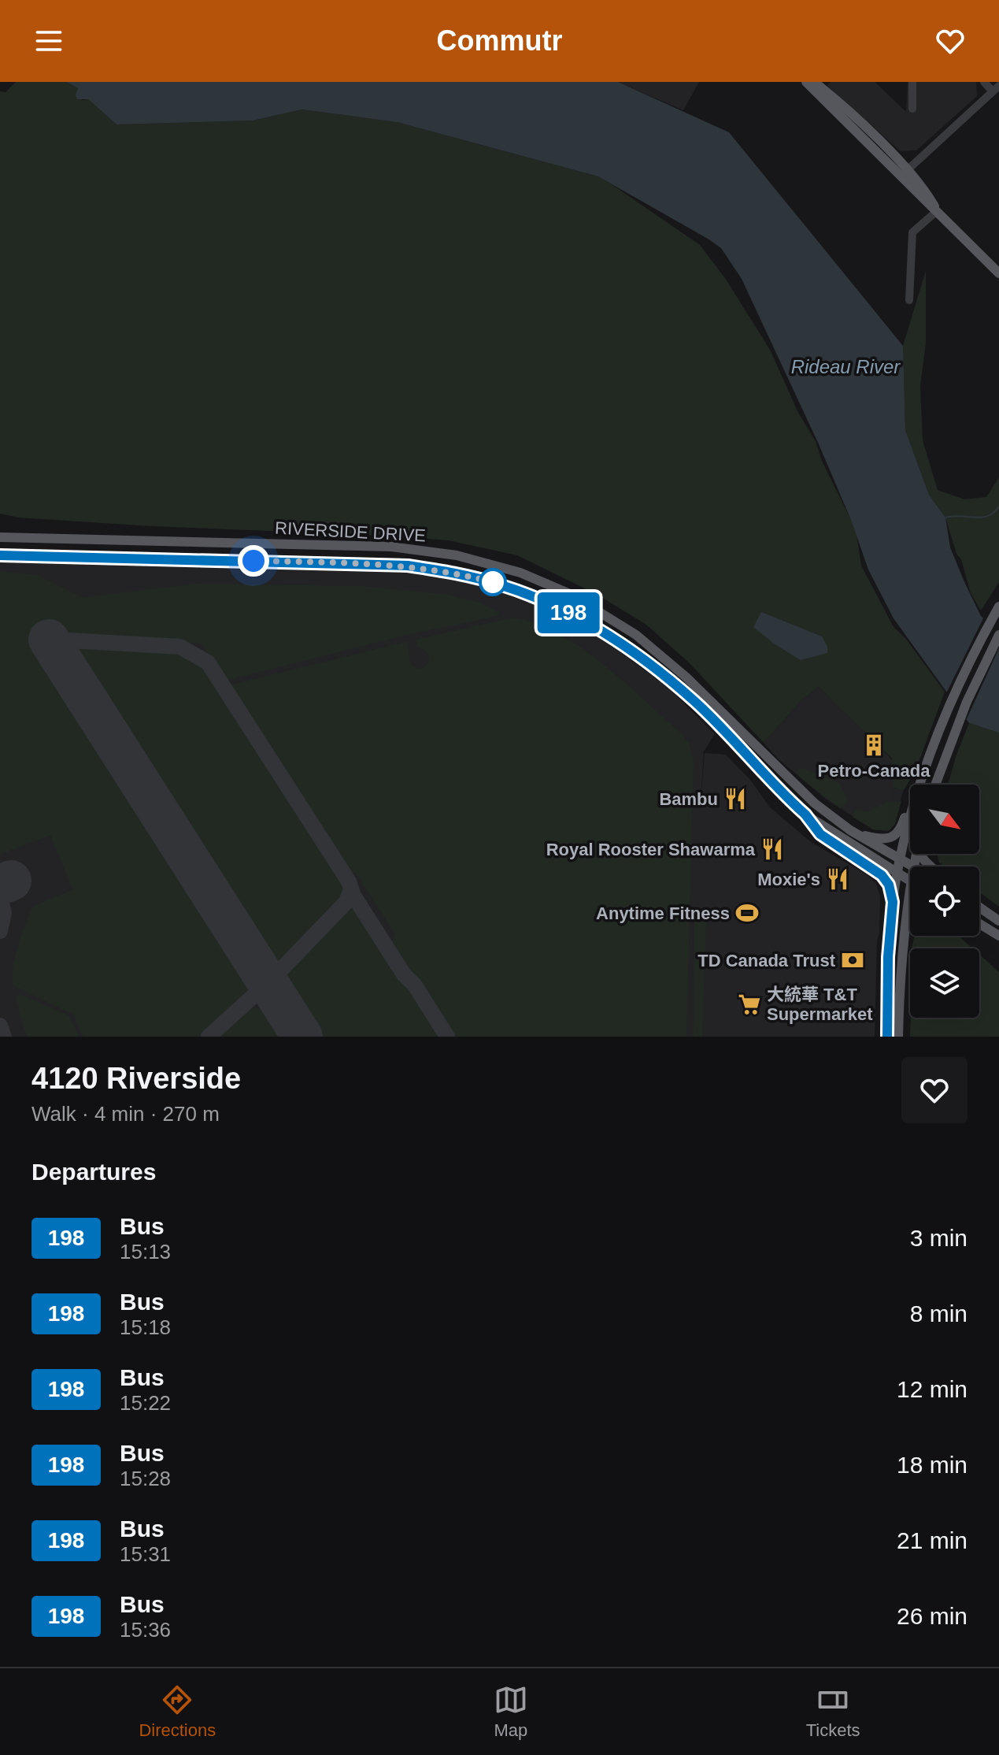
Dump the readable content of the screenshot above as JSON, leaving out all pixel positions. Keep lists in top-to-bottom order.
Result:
{
  "streets": {
    "main road": ["RIVERSIDE DRIVE"]
  },
  "water": ["Rideau River"],
  "places": {
    "building": ["Petro-Canada"],
    "restaurant": ["Bambu", "Royal Rooster Shawarma", "Moxie's"],
    "sports": ["Anytime Fitness"],
    "bank": ["TD Canada Trust"],
    "supermarket": ["大統華 T&T Supermarket"]
  },
  "lines": ["bus line 198"],
  "north": "bottom right",
  "page": {
    "header": "Commutr",
    "on_map": "198",
    "heading": [
      ["4120 Riverside", "Walk · 4 min · 270 m"],
      "Departures"
    ],
    "list": [
      {
        "mark": "198",
        "name": "Bus",
        "note": "15:13",
        "value": "3 min"
      },
      {
        "mark": "198",
        "name": "Bus",
        "note": "15:18",
        "value": "8 min"
      },
      {
        "mark": "198",
        "name": "Bus",
        "note": "15:22",
        "value": "12 min"
      },
      {
        "mark": "198",
        "name": "Bus",
        "note": "15:28",
        "value": "18 min"
      },
      {
        "mark": "198",
        "name": "Bus",
        "note": "15:31",
        "value": "21 min"
      },
      {
        "mark": "198",
        "name": "Bus",
        "note": "15:36",
        "value": "26 min"
      }
    ],
    "tabs": ["Directions", "Map", "Tickets"]
  }
}
